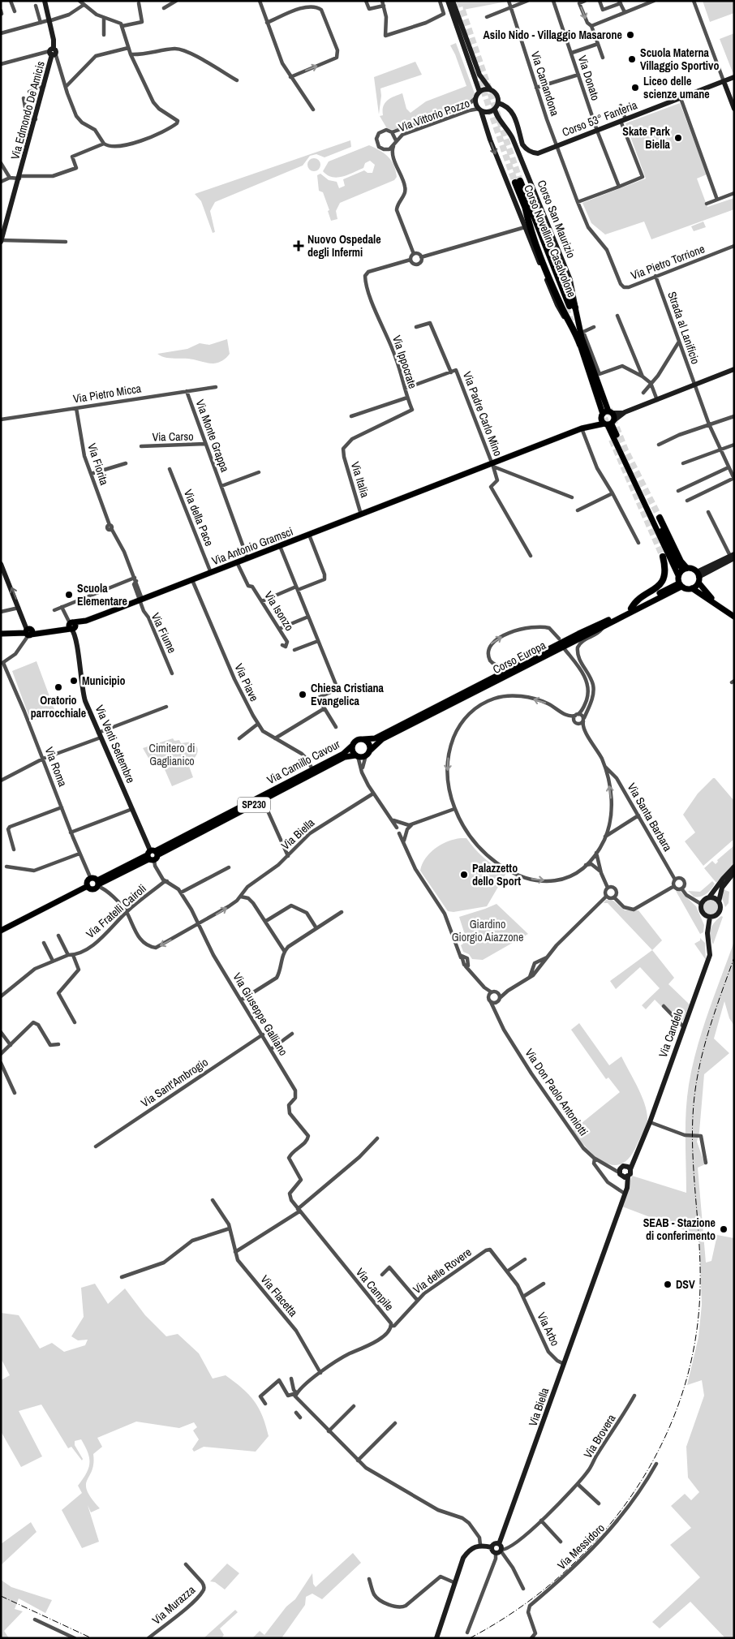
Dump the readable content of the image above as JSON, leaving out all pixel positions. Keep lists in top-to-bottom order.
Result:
{
  "streets": {
    "highway": ["Corso Novellino Casalvolone"],
    "main road": [
      "Corso San Maurizio",
      "Via Antonio Gramsci",
      "Corso Europa",
      "Via Camillo Cavour",
      "SP230"
    ],
    "street": [
      "Via Donato",
      "Via Camandona",
      "Via Edmondo De Amicis",
      "Via Vittorio Pozzo",
      "Corso 53° Fanteria",
      "Via Pietro Torrione",
      "Strada al Lanificio",
      "Via Ippocrate",
      "Via Pietro Micca",
      "Via Padre Carlo Mino",
      "Via Monte Grappa",
      "Via Carso",
      "Via Fiorita",
      "Via Italia",
      "Via della Pace",
      "Via Isonzo",
      "Via Fiume",
      "Via Piave",
      "Via Venti Settembre",
      "Via Roma",
      "Via Santa Barbara",
      "Via Biella",
      "Via Fratelli Cairoli",
      "Via Giuseppe Galliano",
      "Via Candelo",
      "Via Sant'Ambrogio",
      "Via Don Paolo Antoniotti",
      "Via delle Rovere",
      "Via Campile",
      "Via Flacetta",
      "Via Arbo",
      "Via Brovera",
      "Via Messidoro",
      "Via Murazza"
    ]
  },
  "crossings": [
    ["Via Donato", "Corso 53° Fanteria"],
    ["Via Camandona", "Corso 53° Fanteria"],
    ["Via Camandona", "Via Pietro Torrione"],
    ["Via Vittorio Pozzo", "Corso 53° Fanteria"],
    ["Via Vittorio Pozzo", "Corso San Maurizio"],
    ["Corso 53° Fanteria", "Corso San Maurizio"],
    ["Corso San Maurizio", "Corso Novellino Casalvolone"],
    ["Via Pietro Torrione", "Strada al Lanificio"],
    ["Via Ippocrate", "Via Italia"],
    ["Via Pietro Micca", "Via Monte Grappa"],
    ["Via Pietro Micca", "Via Fiorita"],
    ["Via Padre Carlo Mino", "Via Antonio Gramsci"],
    ["Via Monte Grappa", "Via Carso"],
    ["Via Monte Grappa", "Via Antonio Gramsci"],
    ["Via Fiorita", "Via Antonio Gramsci"],
    ["Via Fiorita", "Via Fiume"],
    ["Via Italia", "Via Antonio Gramsci"],
    ["Via della Pace", "Via Antonio Gramsci"],
    ["Via Antonio Gramsci", "Via Isonzo"],
    ["Via Antonio Gramsci", "Via Fiume"],
    ["Via Antonio Gramsci", "Via Piave"],
    ["Via Antonio Gramsci", "Via Venti Settembre"],
    ["Corso Europa", "Via Camillo Cavour"],
    ["Via Piave", "Via Camillo Cavour"],
    ["Via Venti Settembre", "Via Camillo Cavour"],
    ["Via Venti Settembre", "Via Giuseppe Galliano"],
    ["Via Camillo Cavour", "Via Giuseppe Galliano"],
    ["Via Biella", "Via Fratelli Cairoli"],
    ["Via Biella", "Via Giuseppe Galliano"],
    ["Via Biella", "Via Arbo"],
    ["Via Biella", "Via Brovera"],
    ["Via Fratelli Cairoli", "Via Giuseppe Galliano"],
    ["Via Giuseppe Galliano", "Via Sant'Ambrogio"],
    ["Via Giuseppe Galliano", "Via Campile"],
    ["Via Candelo", "Via Don Paolo Antoniotti"],
    ["Via delle Rovere", "Via Campile"],
    ["Via delle Rovere", "Via Arbo"],
    ["Via Campile", "Via Flacetta"]
  ],
  "parks": ["Cimitero di Gaglianico", "Giardino Giorgio Aiazzone"],
  "places": {
    "other": [
      "Asilo Nido - Villaggio Masarone",
      "Scuola Materna Villaggio Sportivo",
      "Liceo delle scienze umane",
      "Skate Park Biella",
      "Scuola Elementare",
      "Municipio",
      "Oratorio parrocchiale",
      "Chiesa Cristiana Evangelica",
      "Palazzetto dello Sport",
      "SEAB - Stazione di conferimento",
      "DSV"
    ],
    "health": ["Nuovo Ospedale degli Infermi"]
  }
}
